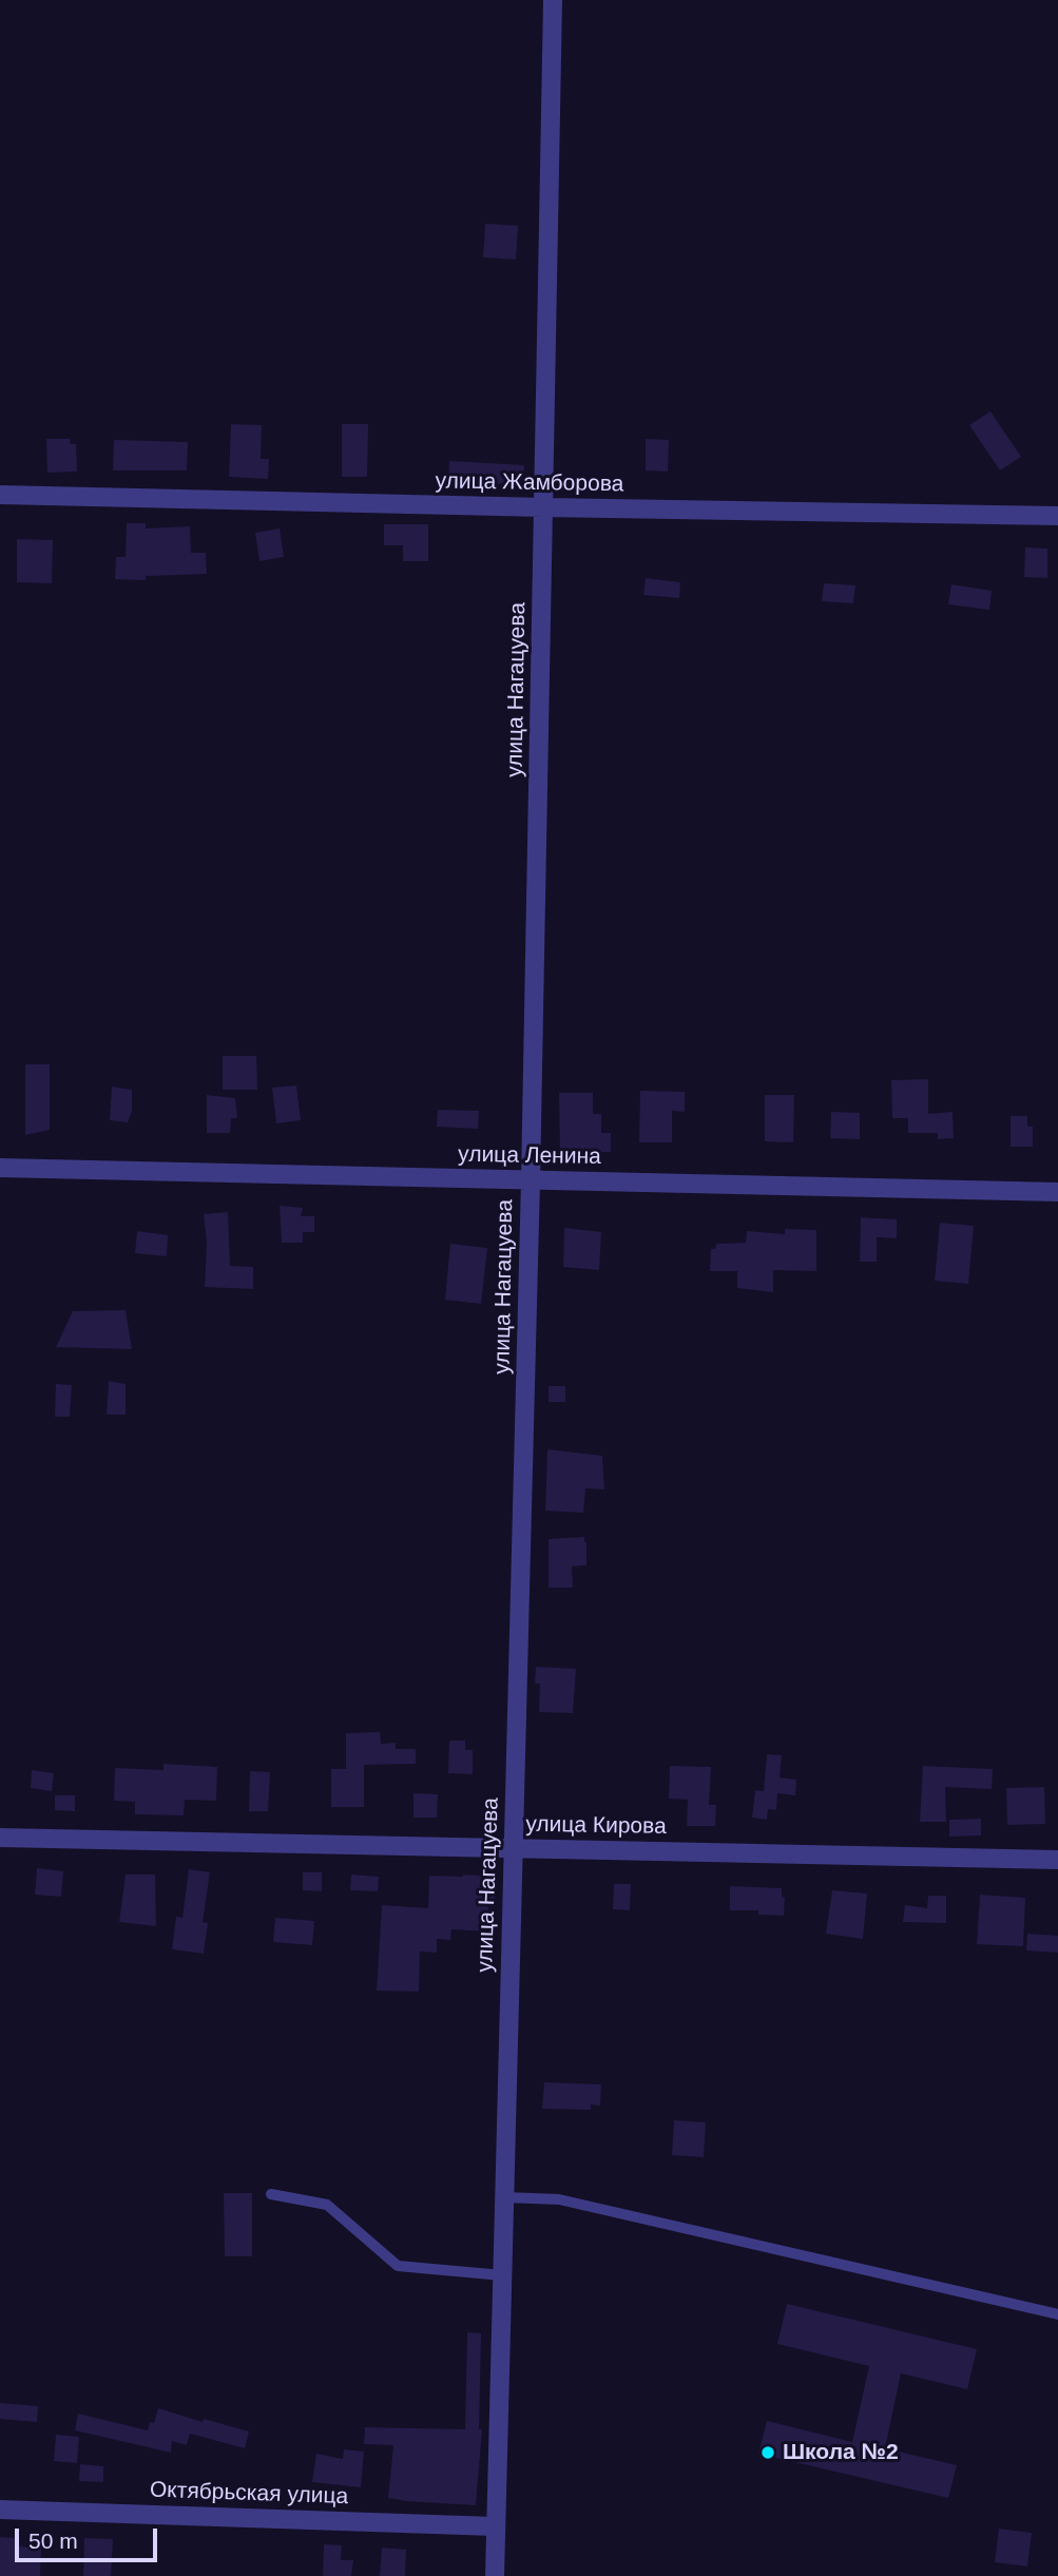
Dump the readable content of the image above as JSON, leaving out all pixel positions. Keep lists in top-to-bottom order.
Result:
{
  "streets": {
    "street": [
      "улица Жамборова",
      "улица Нагацуева",
      "улица Ленина",
      "улица Кирова",
      "Октябрьская улица"
    ]
  },
  "crossings": [
    ["улица Жамборова", "улица Нагацуева"],
    ["улица Нагацуева", "улица Ленина"],
    ["улица Нагацуева", "улица Кирова"],
    ["улица Нагацуева", "Октябрьская улица"]
  ],
  "places": ["Школа №2"],
  "scale_bar": "50 m"
}
